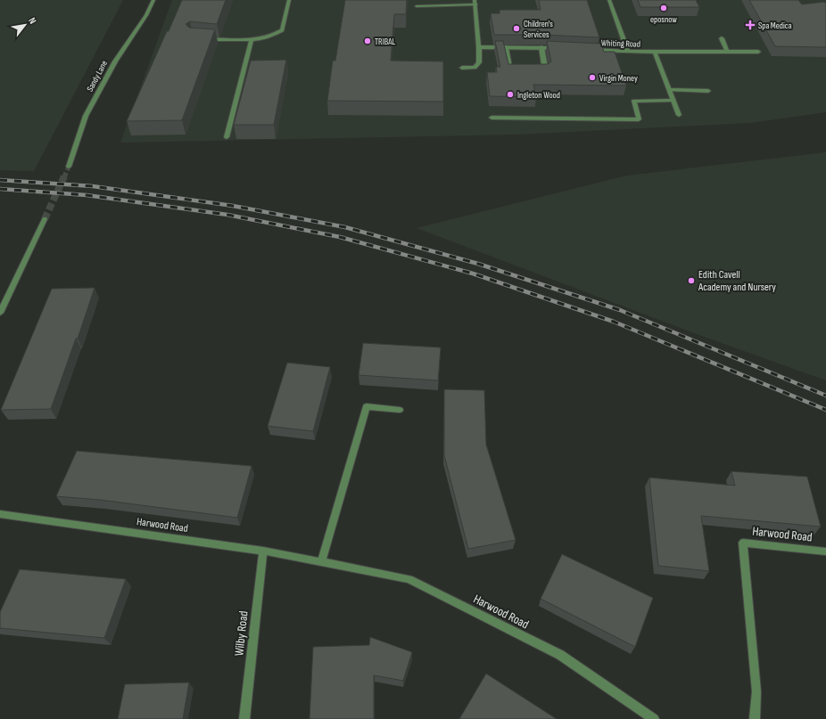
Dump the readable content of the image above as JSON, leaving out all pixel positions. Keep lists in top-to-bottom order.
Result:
{
  "streets": {
    "street": [
      "Whiting Road",
      "Sandy Lane",
      "Harwood Road",
      "Wilby Road"
    ]
  },
  "crossings": [
    ["Harwood Road", "Wilby Road"]
  ],
  "places": {
    "other": [
      "eposnow",
      "Children's Services",
      "TRIBAL",
      "Virgin Money",
      "Ingleton Wood",
      "Edith Cavell Academy and Nursery"
    ],
    "health": ["Spa Medica"]
  },
  "north": "top right"
}
